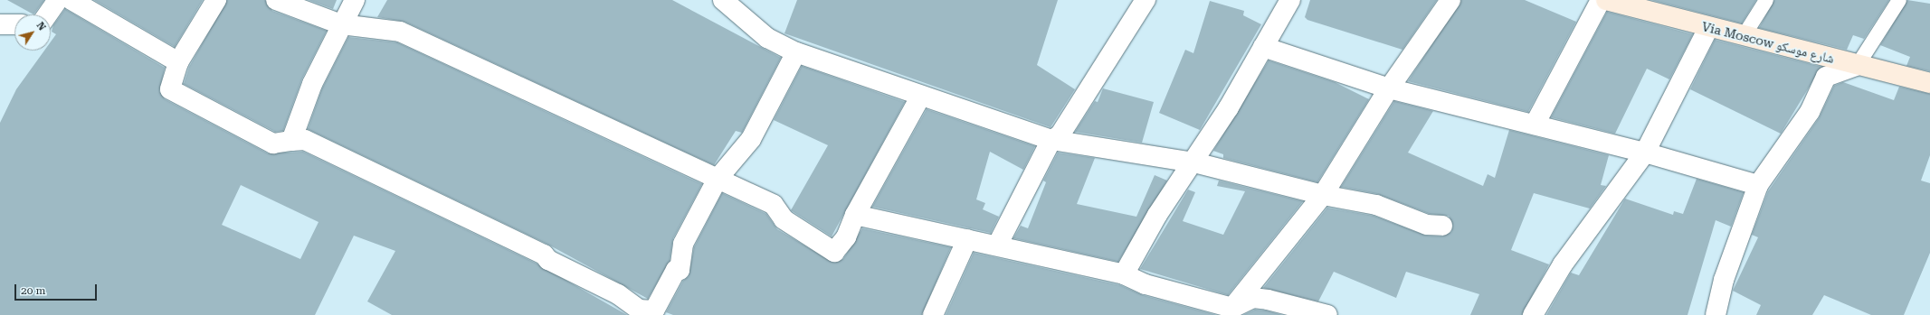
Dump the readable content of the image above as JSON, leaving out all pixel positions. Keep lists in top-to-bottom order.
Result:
{
  "streets": {
    "main road": ["Via Moscow شارع موسكو"]
  },
  "scale_bar": "20 m",
  "north": "top right"
}
